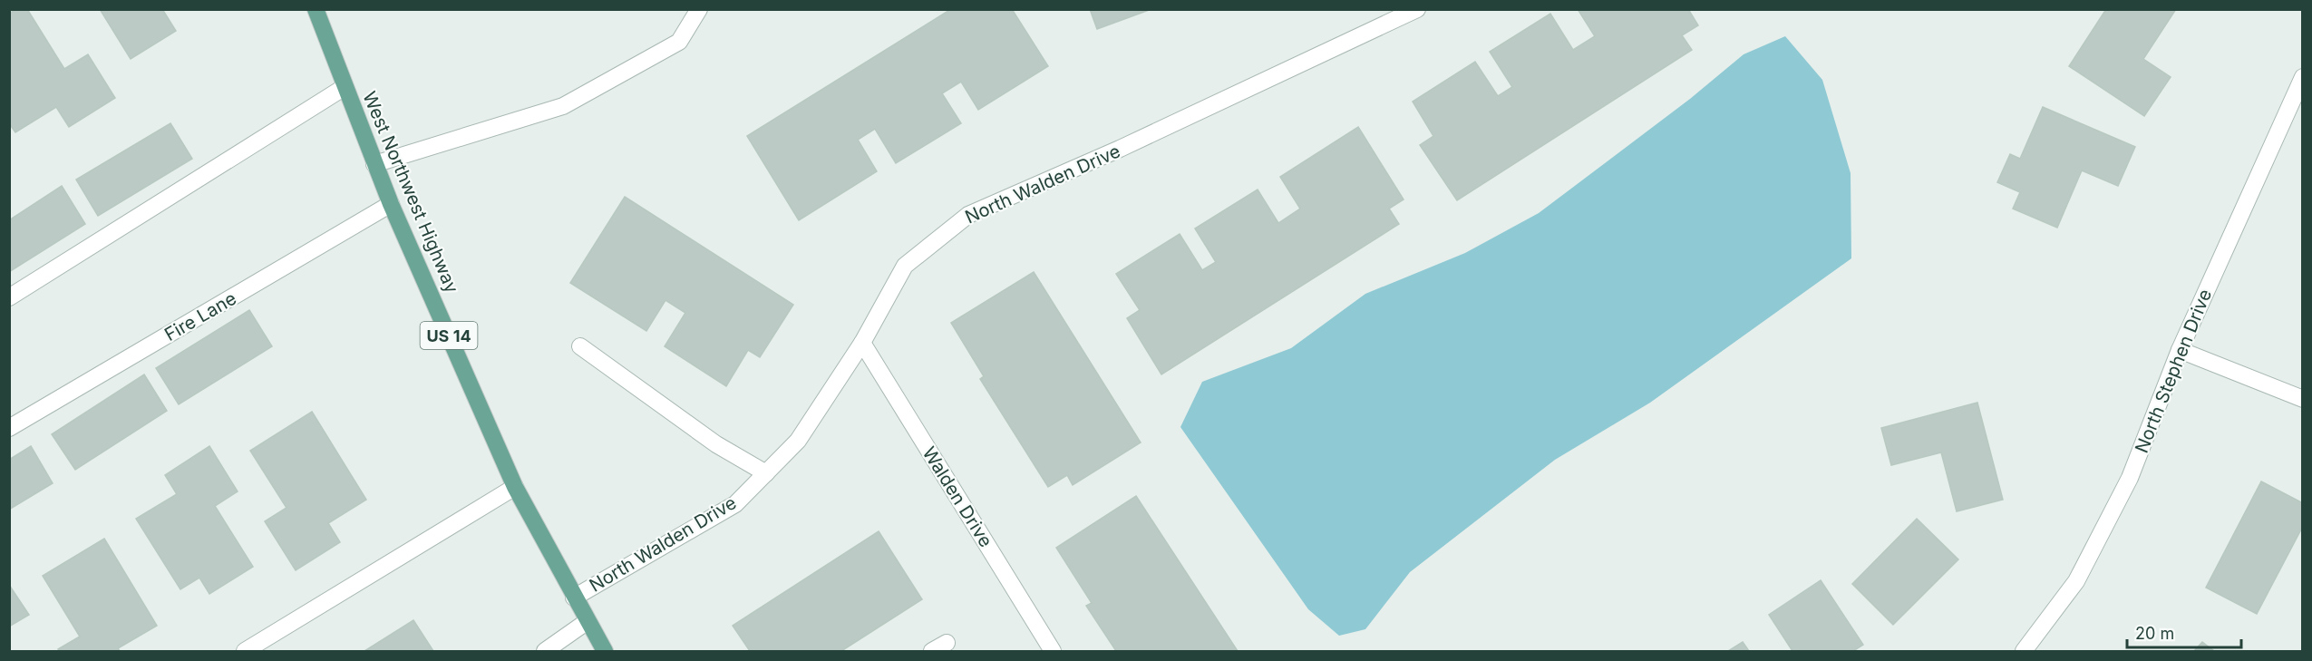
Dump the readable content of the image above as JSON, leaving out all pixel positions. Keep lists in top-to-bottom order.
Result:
{
  "streets": {
    "main road": ["West Northwest Highway", "US 14"],
    "street": [
      "North Walden Drive",
      "Fire Lane",
      "North Stephen Drive",
      "Walden Drive"
    ]
  },
  "crossings": [
    ["North Walden Drive", "West Northwest Highway"],
    ["North Walden Drive", "Walden Drive"],
    ["West Northwest Highway", "Fire Lane"]
  ],
  "scale_bar": "20 m"
}
